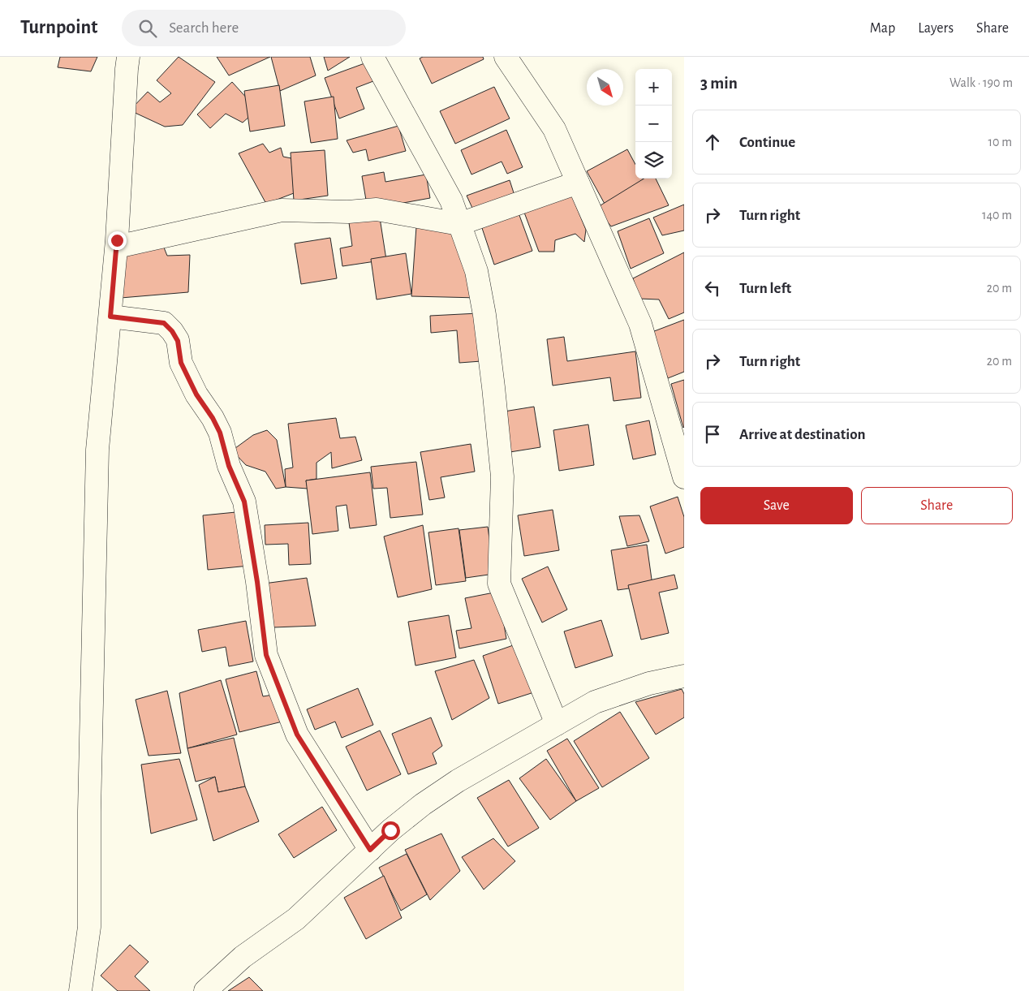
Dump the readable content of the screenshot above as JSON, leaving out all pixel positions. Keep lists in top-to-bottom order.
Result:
{
  "north": "bottom right",
  "page": {
    "header": "Turnpoint",
    "search": "Search here",
    "nav": ["Map", "Layers", "Share"],
    "heading": ["3 min", "Walk · 190 m"],
    "map_buttons": ["+", "−"],
    "list": [
      ["Continue", "10 m"],
      ["Turn right", "140 m"],
      ["Turn left", "20 m"],
      ["Turn right", "20 m"],
      "Arrive at destination"
    ],
    "buttons": ["Save", "Share"]
  }
}
